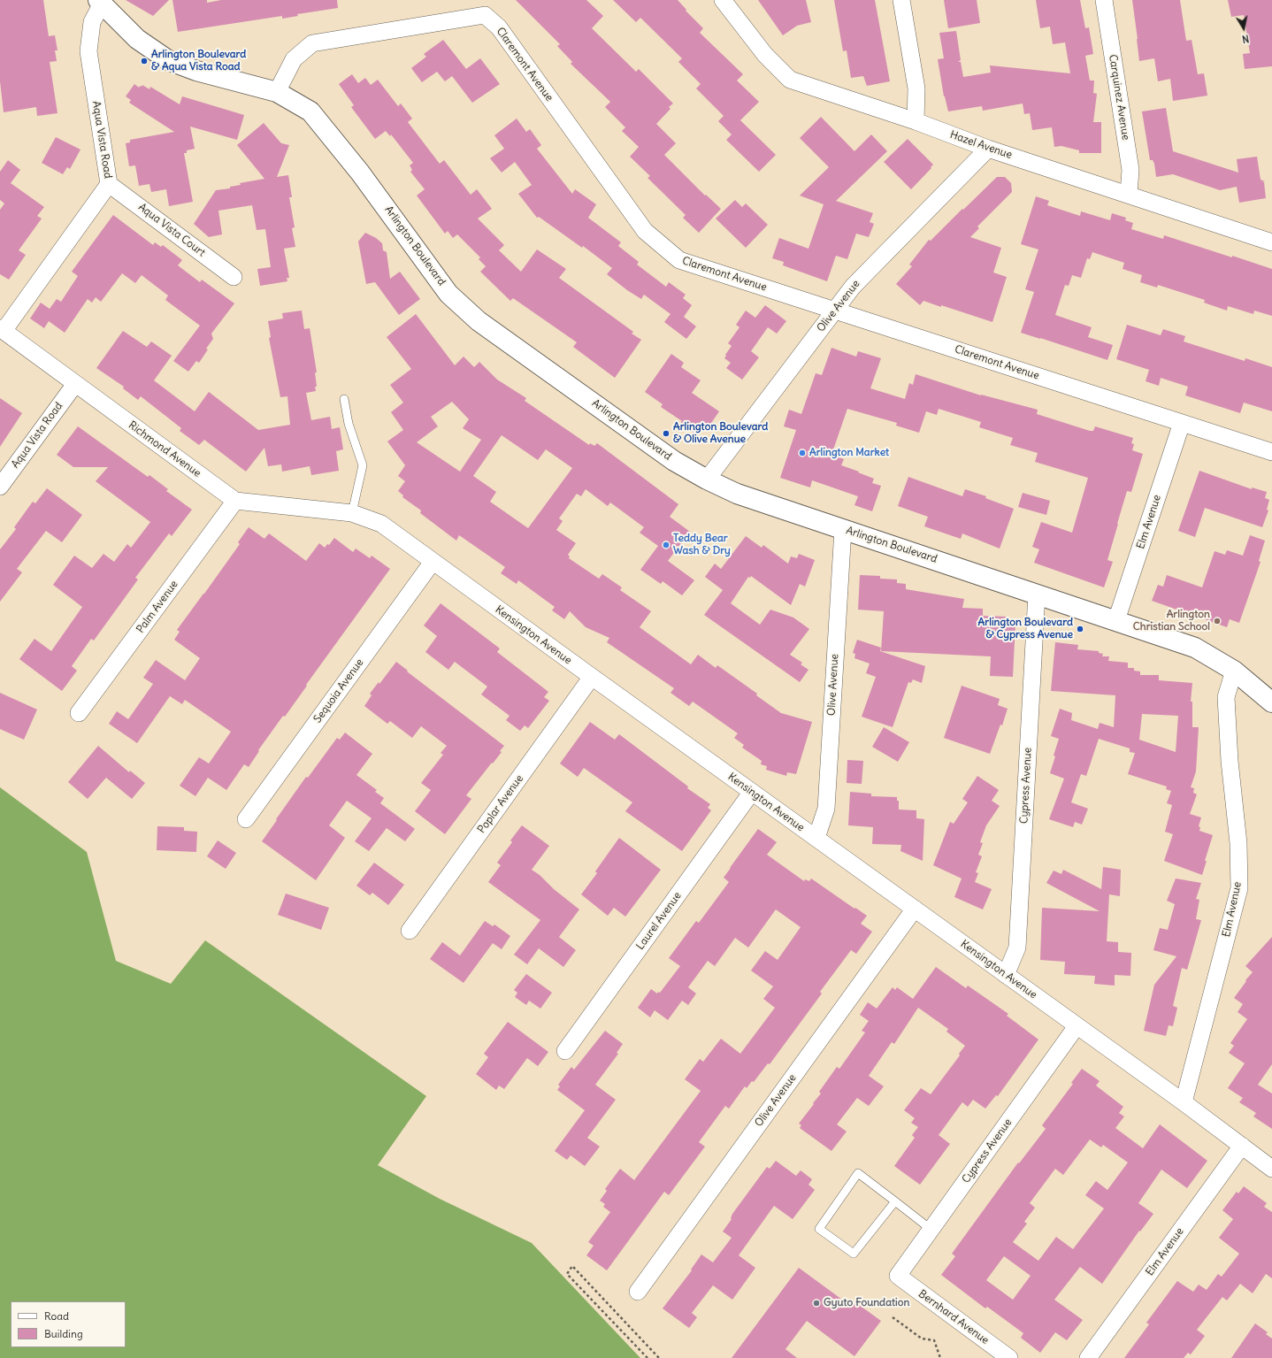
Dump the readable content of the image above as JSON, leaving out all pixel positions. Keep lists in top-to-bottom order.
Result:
{
  "streets": {
    "main road": ["Arlington Boulevard"],
    "street": [
      "Claremont Avenue",
      "Carquinez Avenue",
      "Aqua Vista Road",
      "Hazel Avenue",
      "Aqua Vista Court",
      "Olive Avenue",
      "Richmond Avenue",
      "Elm Avenue",
      "Palm Avenue",
      "Kensington Avenue",
      "Sequoia Avenue",
      "Cypress Avenue",
      "Poplar Avenue",
      "Laurel Avenue",
      "Bernhard Avenue"
    ]
  },
  "crossings": [
    ["Claremont Avenue", "Arlington Boulevard"],
    ["Claremont Avenue", "Olive Avenue"],
    ["Claremont Avenue", "Elm Avenue"],
    ["Carquinez Avenue", "Hazel Avenue"],
    ["Aqua Vista Road", "Aqua Vista Court"],
    ["Aqua Vista Road", "Arlington Boulevard"],
    ["Aqua Vista Road", "Richmond Avenue"],
    ["Hazel Avenue", "Olive Avenue"],
    ["Arlington Boulevard", "Olive Avenue"],
    ["Arlington Boulevard", "Elm Avenue"],
    ["Arlington Boulevard", "Cypress Avenue"],
    ["Olive Avenue", "Kensington Avenue"],
    ["Richmond Avenue", "Palm Avenue"],
    ["Elm Avenue", "Kensington Avenue"],
    ["Kensington Avenue", "Sequoia Avenue"],
    ["Kensington Avenue", "Cypress Avenue"],
    ["Kensington Avenue", "Poplar Avenue"],
    ["Kensington Avenue", "Laurel Avenue"],
    ["Cypress Avenue", "Bernhard Avenue"]
  ],
  "places": [
    "Arlington Boulevard & Aqua Vista Road",
    "Arlington Boulevard & Olive Avenue",
    "Arlington Market",
    "Teddy Bear Wash & Dry",
    "Arlington Christian School",
    "Arlington Boulevard & Cypress Avenue",
    "Gyuto Foundation"
  ],
  "legend": ["Road", "Building"],
  "north": "bottom"
}
